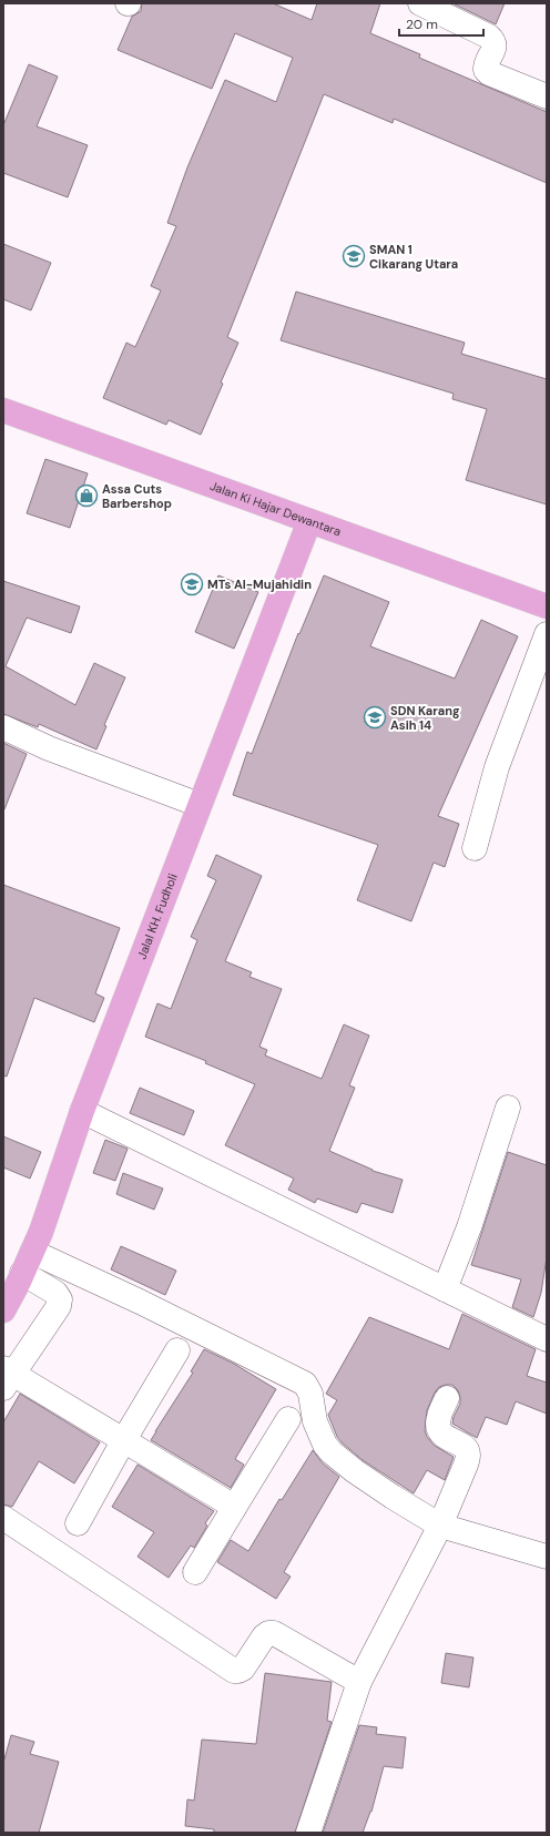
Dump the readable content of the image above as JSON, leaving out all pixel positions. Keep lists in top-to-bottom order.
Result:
{
  "streets": {
    "main road": ["Jalan Ki Hajar Dewantara", "Jalal KH. Fudholi"]
  },
  "crossings": [
    ["Jalan Ki Hajar Dewantara", "Jalal KH. Fudholi"]
  ],
  "places": {
    "school or university": ["SMAN 1 Cikarang Utara", "MTs Al-Mujahidin", "SDN Karang Asih 14"],
    "shop": ["Assa Cuts Barbershop"]
  },
  "scale_bar": "20 m"
}
